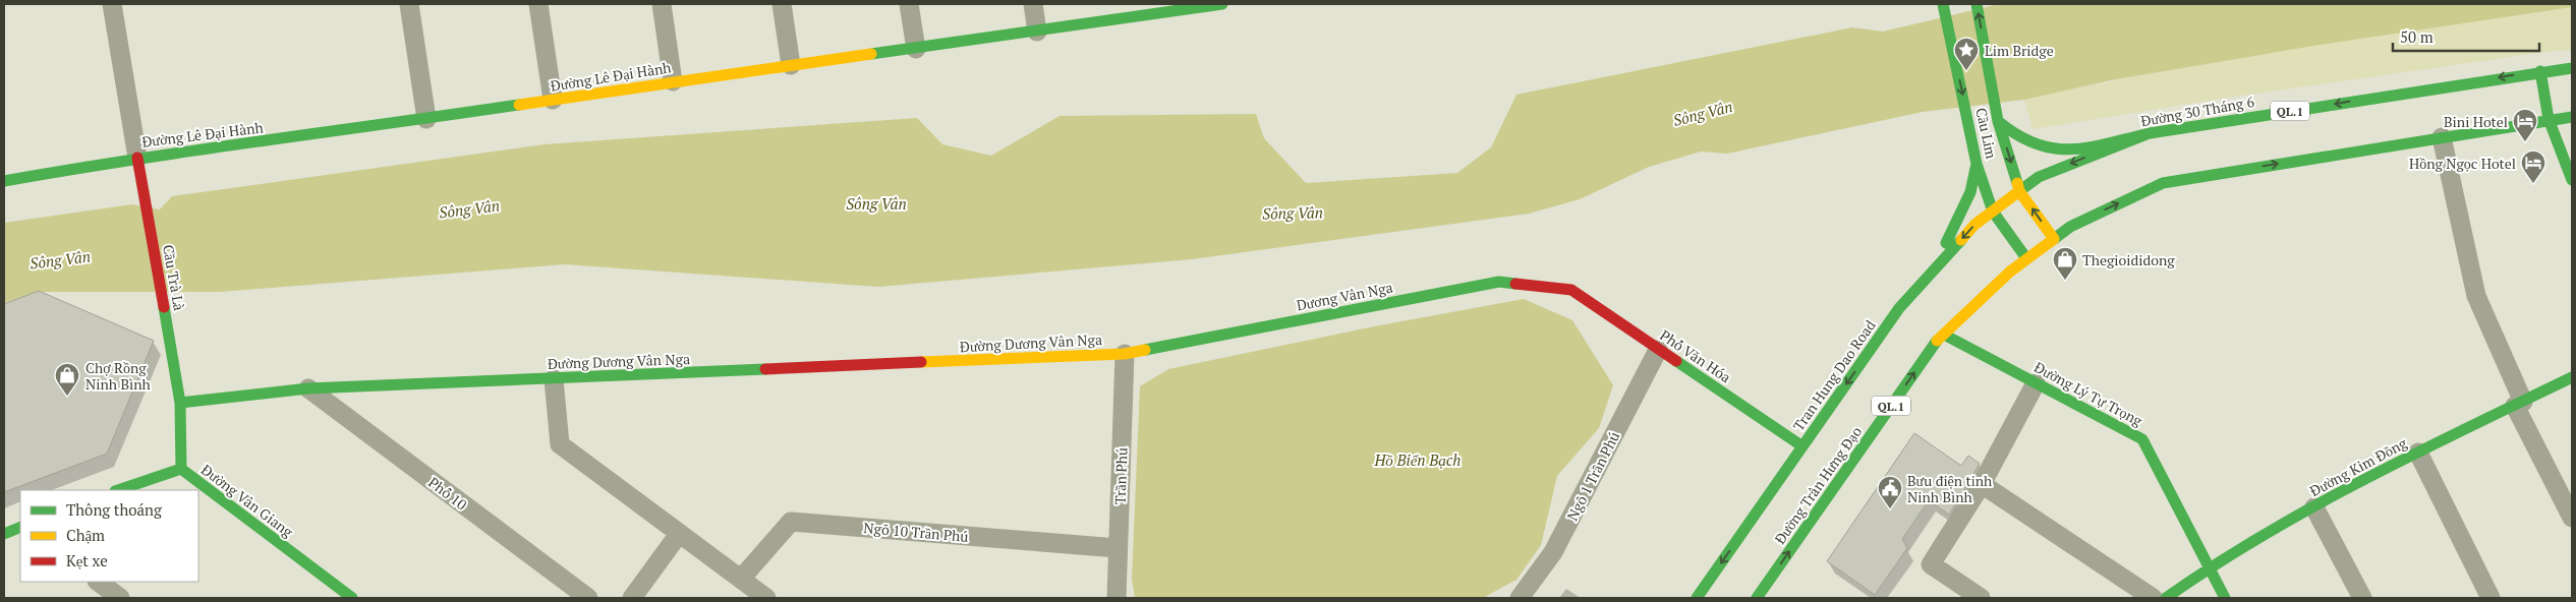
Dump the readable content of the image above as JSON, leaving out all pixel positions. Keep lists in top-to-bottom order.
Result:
{
  "streets": {
    "main road": [
      "Đường Lê Đại Hành",
      "Đường 30 Tháng 6",
      "QL.1",
      "Cầu Lim",
      "Cầu Trà Là",
      "Dương Vân Nga",
      "Đường Dương Vân Nga",
      "Phố Văn Hóa",
      "Tran Hung Dao Road",
      "Đường Lý Tự Trọng",
      "Đường Kim Đồng",
      "Đường Trân Hưng Đạo",
      "Đường Vân Giang"
    ],
    "street": [
      "Trần Phú",
      "Ngõ 1 Trần Phú",
      "Phố 10",
      "Ngõ 10 Trần Phú"
    ]
  },
  "crossings": [
    ["Đường Lê Đại Hành", "Cầu Trà Là"],
    ["Đường 30 Tháng 6", "Cầu Lim"],
    ["Đường 30 Tháng 6", "Tran Hung Dao Road"],
    ["QL.1", "Cầu Lim"],
    ["QL.1", "Đường Trân Hưng Đạo"],
    ["Cầu Lim", "Tran Hung Dao Road"],
    ["Cầu Lim", "Đường Trân Hưng Đạo"],
    ["Cầu Trà Là", "Đường Dương Vân Nga"],
    ["Dương Vân Nga", "Đường Dương Vân Nga"],
    ["Dương Vân Nga", "Phố Văn Hóa"],
    ["Dương Vân Nga", "Trần Phú"],
    ["Đường Dương Vân Nga", "Trần Phú"],
    ["Đường Dương Vân Nga", "Phố 10"],
    ["Phố Văn Hóa", "Tran Hung Dao Road"],
    ["Phố Văn Hóa", "Ngõ 1 Trần Phú"],
    ["Đường Lý Tự Trọng", "Đường Kim Đồng"],
    ["Đường Lý Tự Trọng", "Đường Trân Hưng Đạo"],
    ["Trần Phú", "Ngõ 10 Trần Phú"]
  ],
  "one_way": ["Đường Trân Hưng Đạo"],
  "water": ["Sông Vân", "Hồ Biển Bạch"],
  "places": {
    "place": ["Lim Bridge"],
    "hotel": ["Bini Hotel", "Hồng Ngọc Hotel"],
    "shop": ["Thegioididong", "Chợ Rồng Ninh Bình"],
    "public building": ["Bưu điện tỉnh Ninh Bình"]
  },
  "legend": ["Thông thoáng", "Chậm", "Kẹt xe"],
  "scale_bar": "50 m"
}
